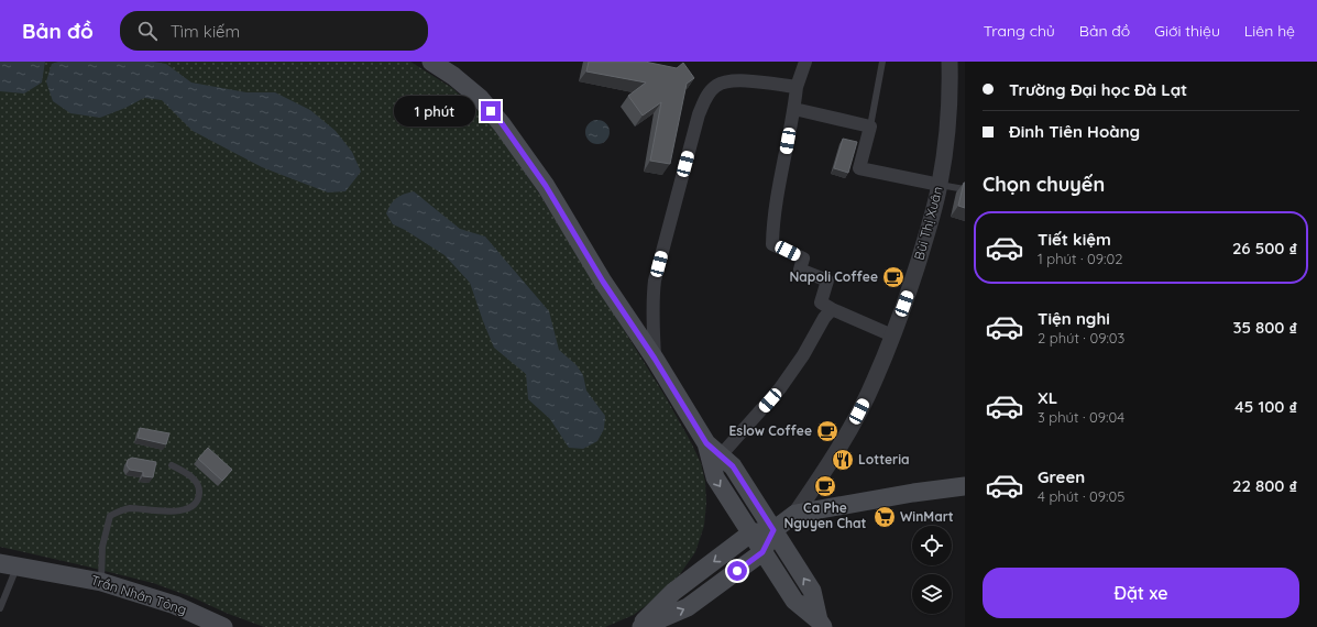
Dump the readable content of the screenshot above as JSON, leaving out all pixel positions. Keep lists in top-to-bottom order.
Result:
{
  "streets": {
    "main road": ["Trần Nhân Tông"],
    "street": ["Bùi Thị Xuân"]
  },
  "places": {
    "cafe": ["Napoli Coffee", "Eslow Coffee", "Ca Phe Nguyen Chat"],
    "restaurant": ["Lotteria"],
    "supermarket": ["WinMart"]
  },
  "page": {
    "header": "Bản đồ",
    "search": "Tìm kiếm",
    "nav": [
      "Trang chủ",
      "Bản đồ",
      "Giới thiệu",
      "Liên hệ"
    ],
    "banner": ["Trường Đại học Đà Lạt", "Đinh Tiên Hoàng"],
    "bubble": "1 phút",
    "heading": "Chọn chuyến",
    "list": [
      {
        "name": "Tiết kiệm",
        "note": "1 phút · 09:02",
        "value": "26 500 ₫"
      },
      {
        "name": "Tiện nghi",
        "note": "2 phút · 09:03",
        "value": "35 800 ₫"
      },
      {
        "name": "XL",
        "note": "3 phút · 09:04",
        "value": "45 100 ₫"
      },
      {
        "name": "Green",
        "note": "4 phút · 09:05",
        "value": "22 800 ₫"
      }
    ],
    "buttons": "Đặt xe"
  }
}
